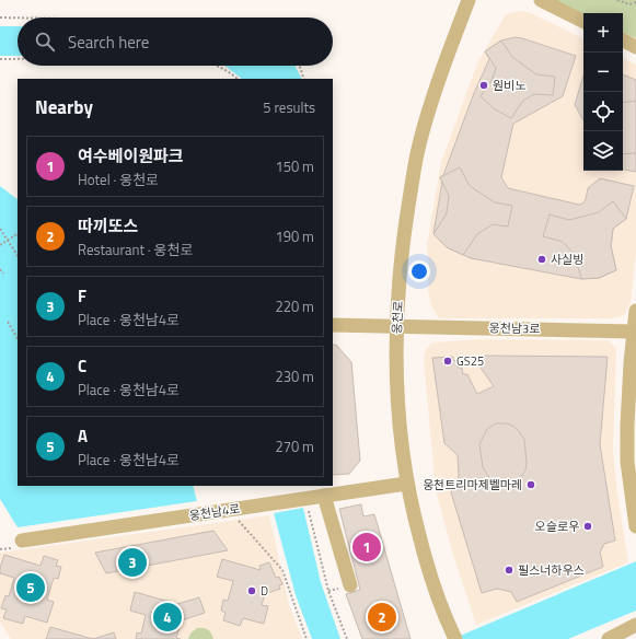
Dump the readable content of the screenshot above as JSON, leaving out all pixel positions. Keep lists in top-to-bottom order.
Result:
{
  "streets": {
    "street": ["웅천로", "웅천남3로", "웅천남4로"]
  },
  "crossings": [
    ["웅천로", "웅천남3로"],
    ["웅천로", "웅천남4로"]
  ],
  "places": [
    "원비노",
    "사실빙",
    "GS25",
    "웅천트리마제벨마레",
    "오슬로우",
    "필스너하우스",
    "D"
  ],
  "page": {
    "map_buttons": ["+", "−"],
    "search": "Search here",
    "heading": ["Nearby", "5 results"],
    "list": [
      {
        "mark": "1",
        "name": "여수베이원파크",
        "note": "Hotel · 웅천로",
        "value": "150 m"
      },
      {
        "mark": "2",
        "name": "따끼또스",
        "note": "Restaurant · 웅천로",
        "value": "190 m"
      },
      {
        "mark": "3",
        "name": "F",
        "note": "Place · 웅천남4로",
        "value": "220 m"
      },
      {
        "mark": "4",
        "name": "C",
        "note": "Place · 웅천남4로",
        "value": "230 m"
      },
      {
        "mark": "5",
        "name": "A",
        "note": "Place · 웅천남4로",
        "value": "270 m"
      }
    ],
    "pins": [
      "1",
      "3",
      "5",
      "2",
      "4"
    ]
  }
}
